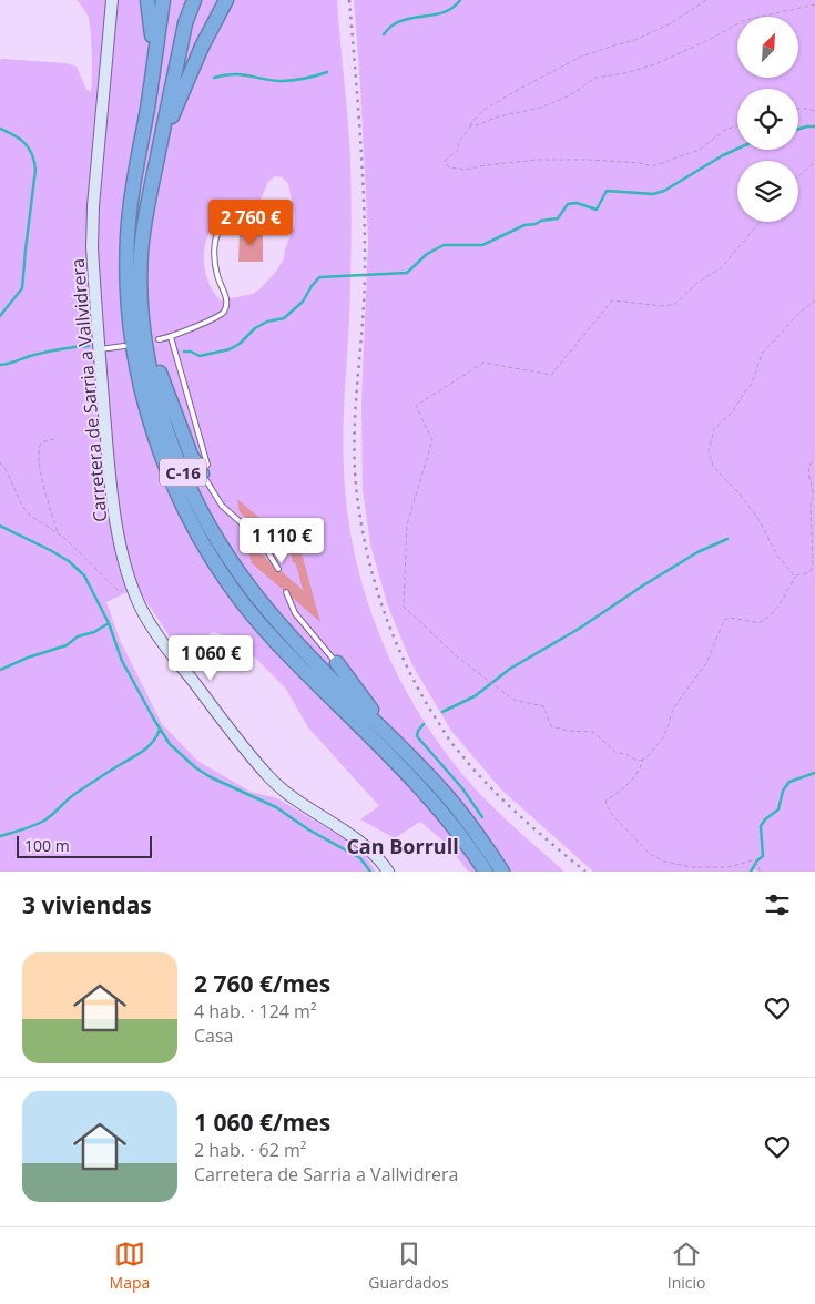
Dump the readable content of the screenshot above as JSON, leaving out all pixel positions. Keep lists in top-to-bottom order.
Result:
{
  "streets": {
    "highway": ["C-16"],
    "main road": ["Carretera de Sarria a Vallvidrera"]
  },
  "districts": ["Can Borrull"],
  "scale_bar": "100 m",
  "north": "top right",
  "page": {
    "price": ["2 760 €", "1 110 €", "1 060 €"],
    "scale": "100 m",
    "heading": "3 viviendas",
    "list": [
      {
        "name": "2 760 €/mes",
        "note": "4 hab. · 124 m² · Casa"
      },
      {
        "name": "1 060 €/mes",
        "note": "2 hab. · 62 m² · Carretera de Sarria a Vallvidrera"
      }
    ],
    "tabs": ["Mapa", "Guardados", "Inicio"]
  }
}
